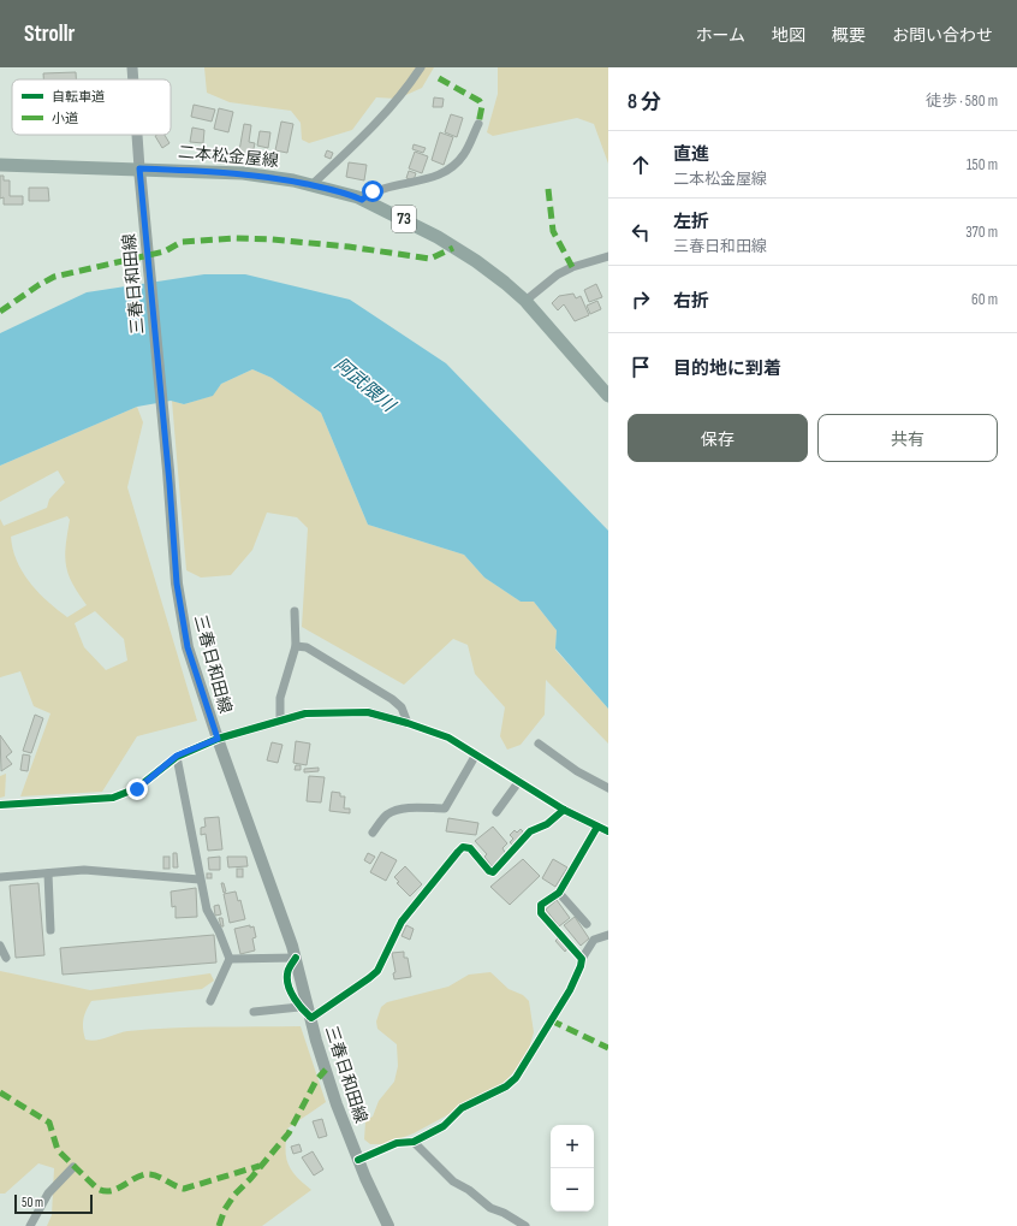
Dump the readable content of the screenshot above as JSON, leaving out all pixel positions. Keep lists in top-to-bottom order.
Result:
{
  "streets": {
    "main road": ["二本松金屋線", "73", "三春日和田線"]
  },
  "crossings": [
    ["二本松金屋線", "三春日和田線"]
  ],
  "water": ["阿武隈川"],
  "legend": ["自転車道", "小道"],
  "scale_bar": "50 m",
  "page": {
    "header": "Strollr",
    "nav": [
      "ホーム",
      "地図",
      "概要",
      "お問い合わせ"
    ],
    "heading": ["8 分", "徒歩 · 580 m"],
    "list": [
      ["直進", "二本松金屋線", "150 m"],
      ["左折", "三春日和田線", "370 m"],
      ["右折", "60 m"],
      "目的地に到着"
    ],
    "buttons": ["保存", "共有"],
    "map_buttons": ["+", "−"],
    "scale": "50 m"
  }
}
